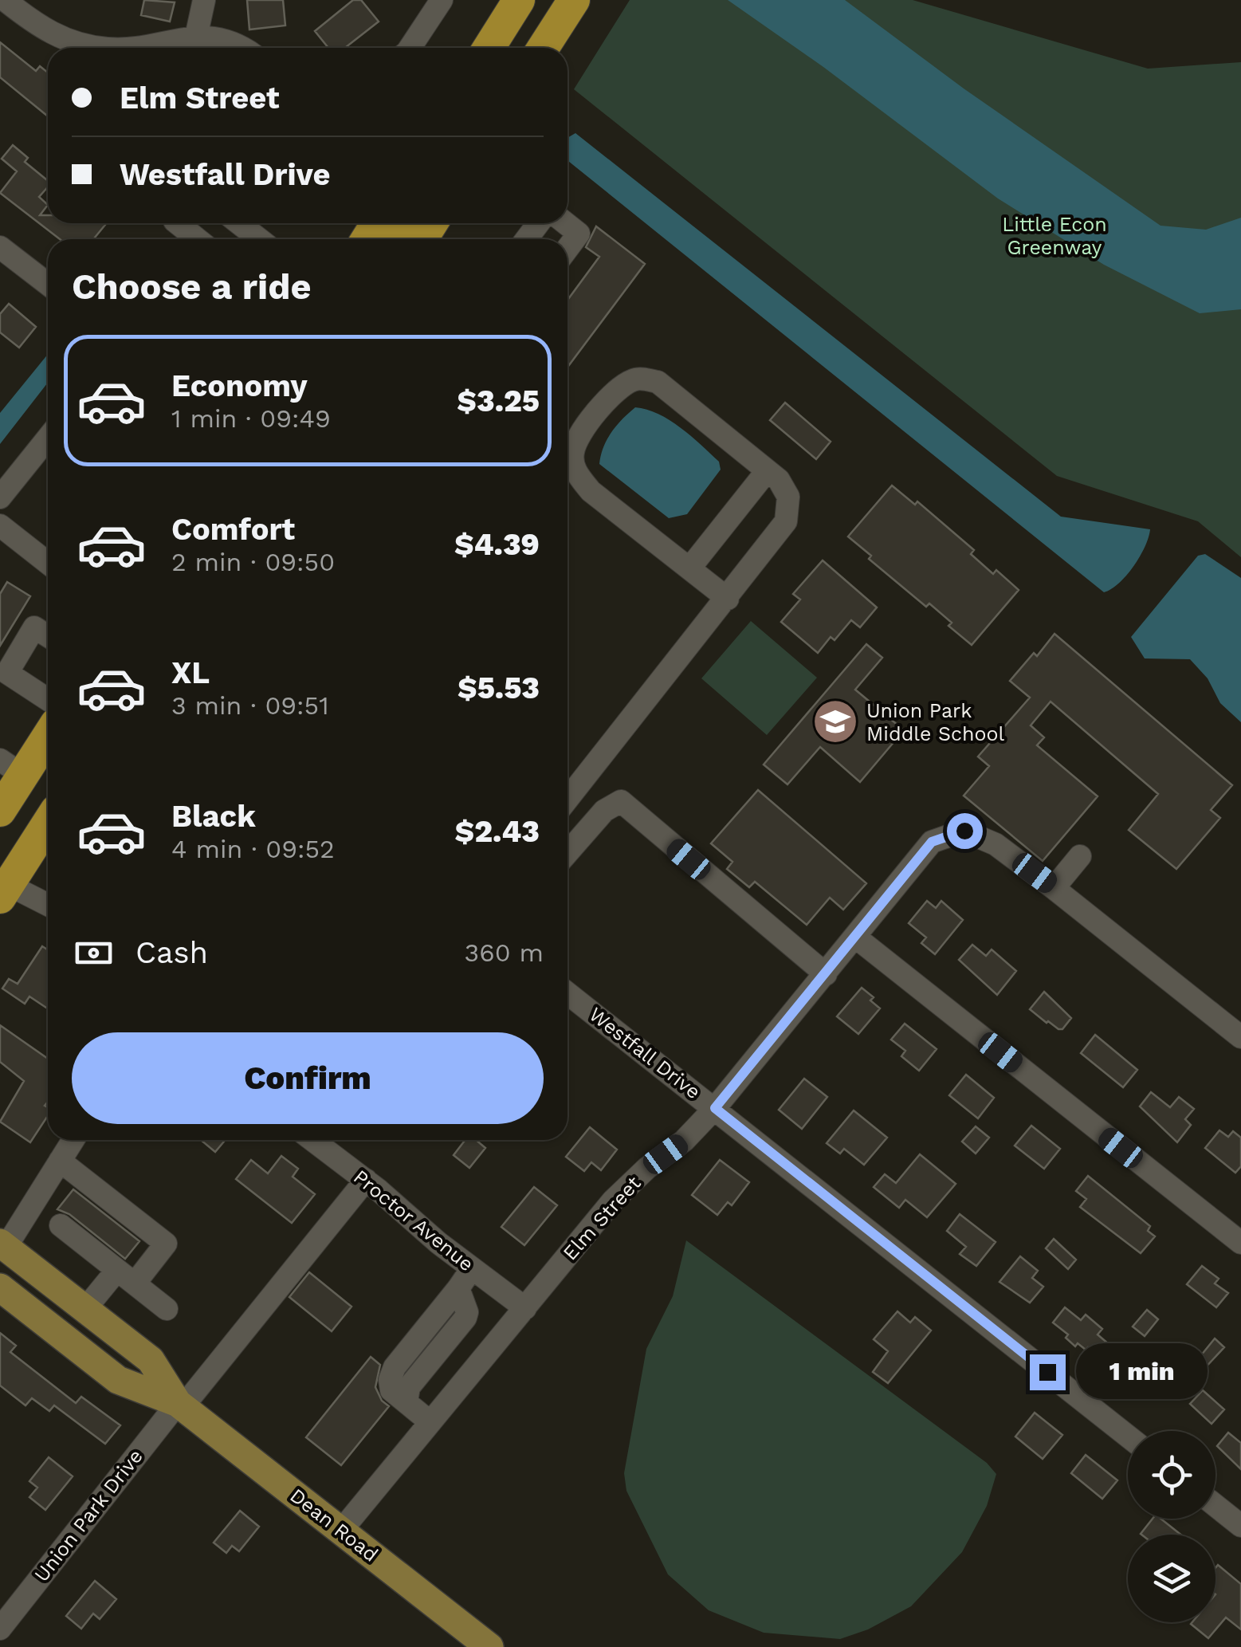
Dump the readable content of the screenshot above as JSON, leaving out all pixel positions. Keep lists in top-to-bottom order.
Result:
{
  "streets": {
    "main road": ["Dean Road"],
    "street": [
      "Westfall Drive",
      "Elm Street",
      "Proctor Avenue",
      "Union Park Drive"
    ]
  },
  "crossings": [
    ["Westfall Drive", "Elm Street"],
    ["Elm Street", "Proctor Avenue"],
    ["Elm Street", "Dean Road"],
    ["Proctor Avenue", "Union Park Drive"],
    ["Union Park Drive", "Dean Road"]
  ],
  "parks": ["Little Econ Greenway"],
  "places": {
    "school or university": ["Union Park Middle School"]
  },
  "page": {
    "banner": ["Elm Street", "Westfall Drive"],
    "heading": "Choose a ride",
    "list": [
      {
        "name": "Economy",
        "note": "1 min · 09:49",
        "value": "$3.25"
      },
      {
        "name": "Comfort",
        "note": "2 min · 09:50",
        "value": "$4.39"
      },
      {
        "name": "XL",
        "note": "3 min · 09:51",
        "value": "$5.53"
      },
      {
        "name": "Black",
        "note": "4 min · 09:52",
        "value": "$2.43"
      }
    ],
    "pay": ["Cash", "360 m"],
    "buttons": "Confirm",
    "bubble": "1 min"
  }
}
